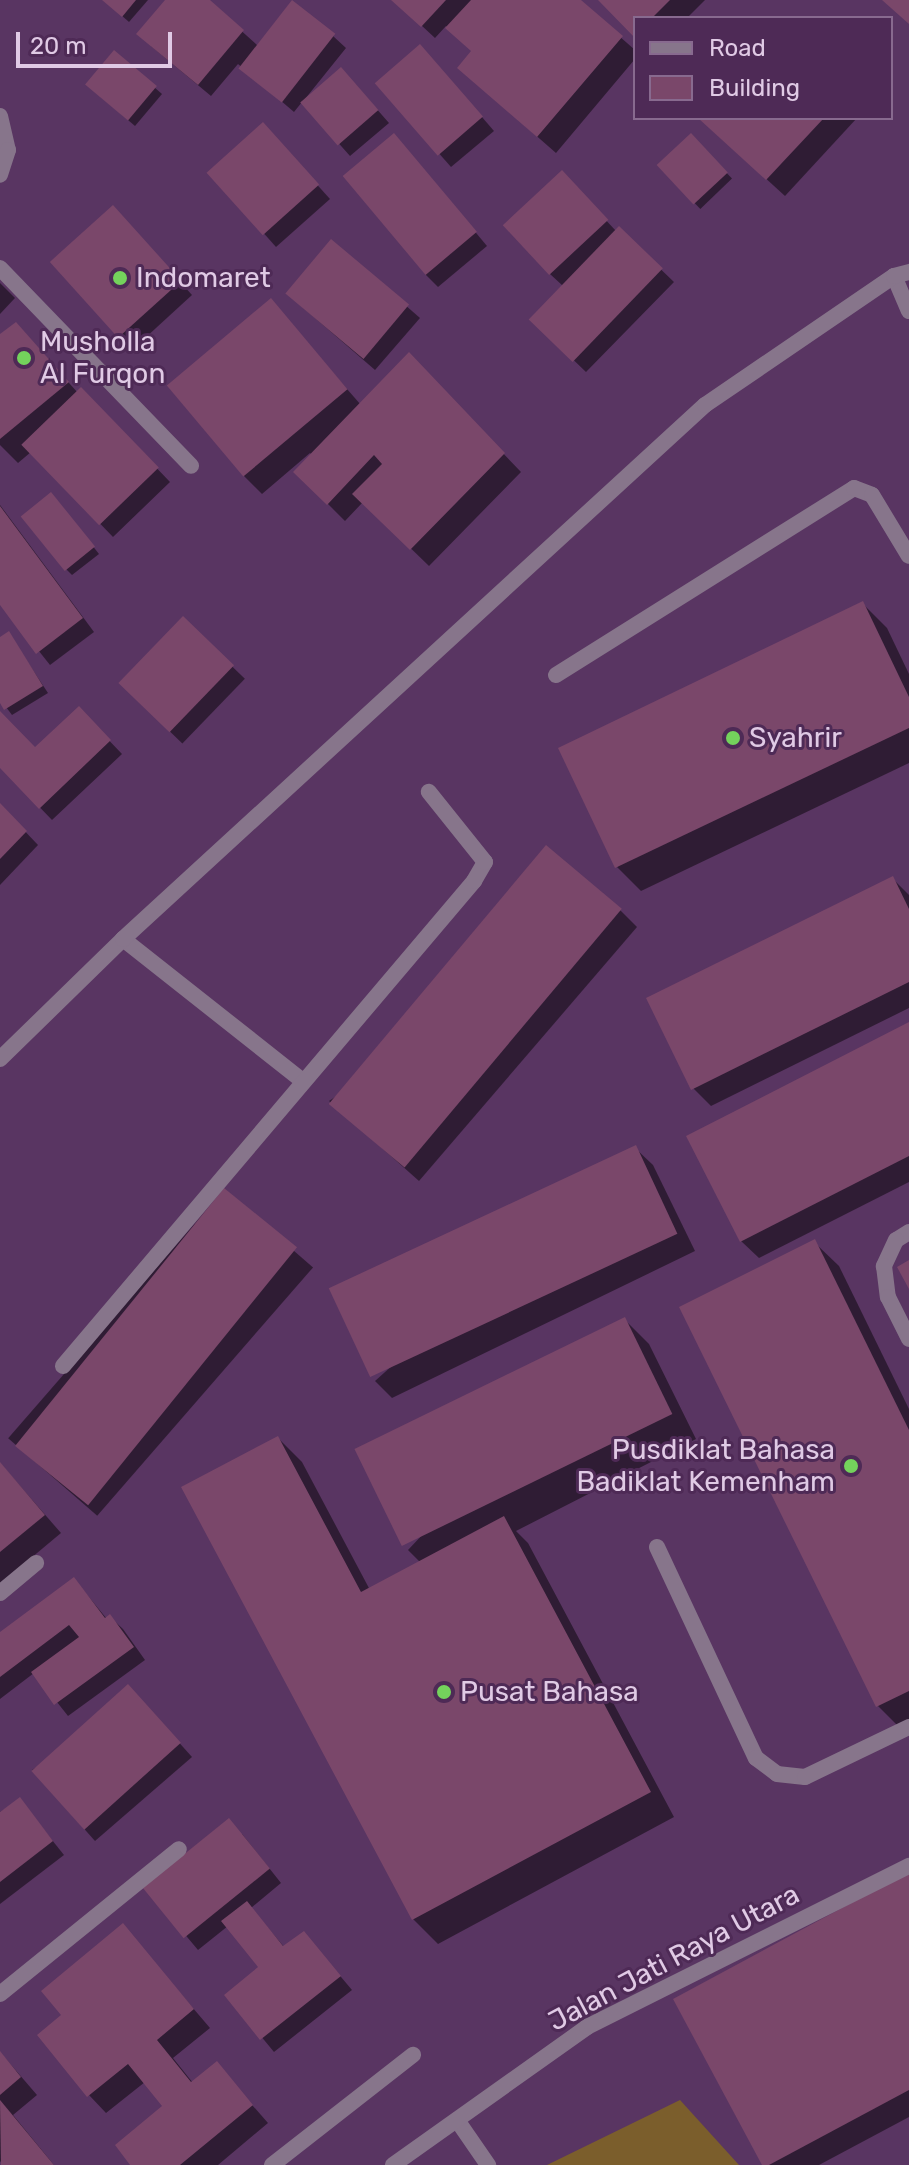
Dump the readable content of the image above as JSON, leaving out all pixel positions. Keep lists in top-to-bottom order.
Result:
{
  "streets": {
    "street": ["Jalan Jati Raya Utara"]
  },
  "places": [
    "Indomaret",
    "Musholla Al Furqon",
    "Syahrir",
    "Pusdiklat Bahasa Badiklat Kemenham",
    "Pusat Bahasa"
  ],
  "legend": ["Road", "Building"],
  "scale_bar": "20 m"
}
